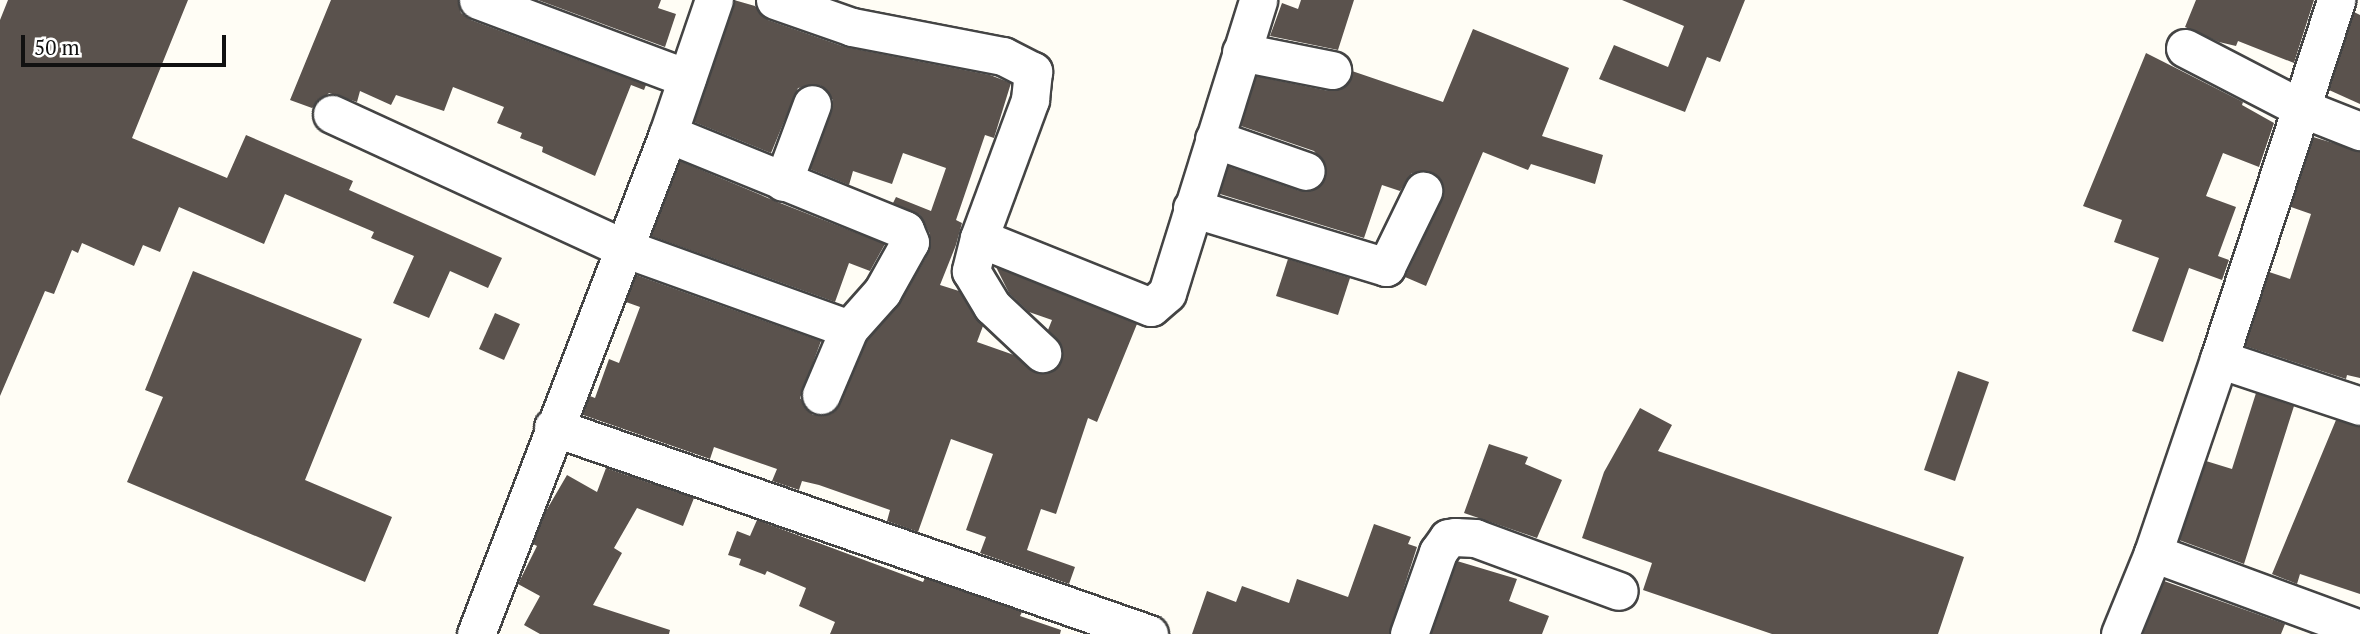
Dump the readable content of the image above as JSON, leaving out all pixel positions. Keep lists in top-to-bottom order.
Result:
{
  "scale_bar": "50 m"
}
